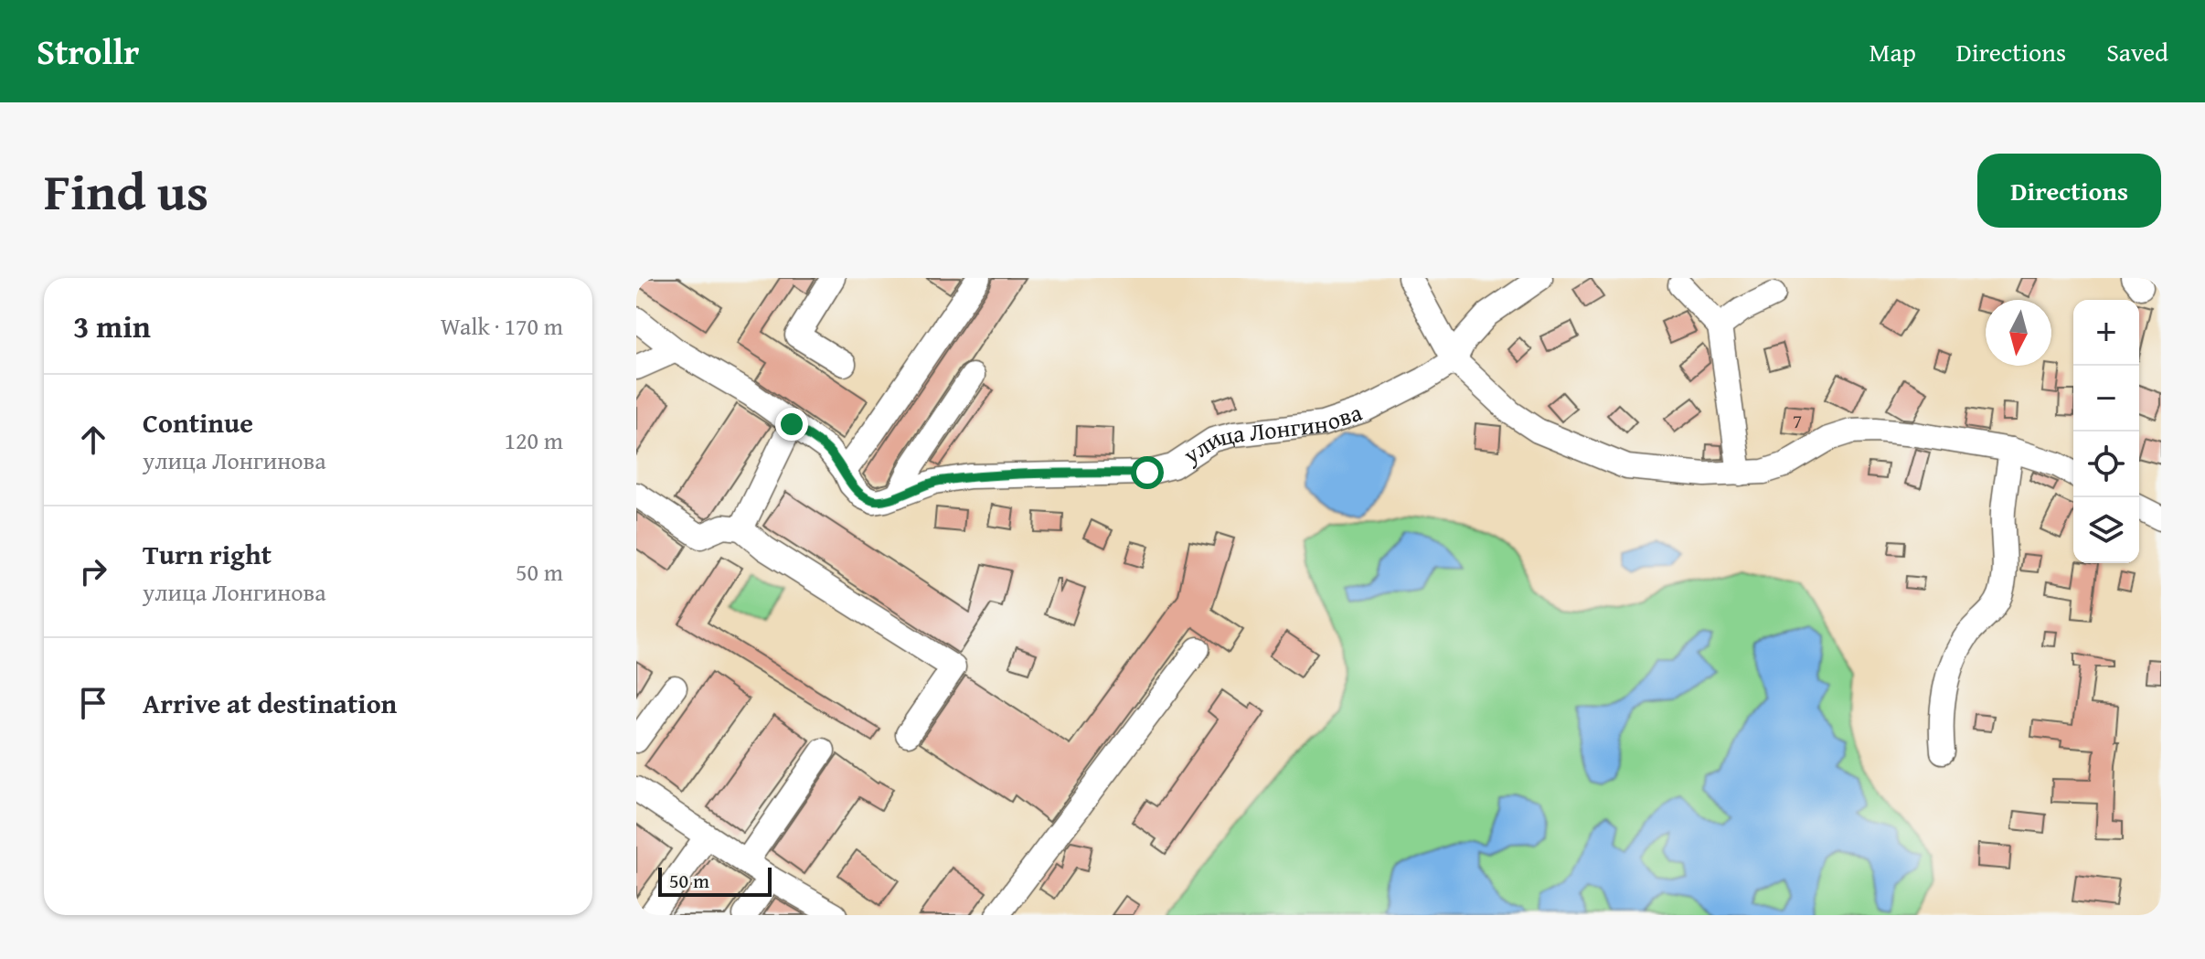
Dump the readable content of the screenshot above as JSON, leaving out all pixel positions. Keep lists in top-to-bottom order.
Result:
{
  "streets": {
    "street": ["улица Лонгинова"]
  },
  "house_numbers": ["7"],
  "scale_bar": "50 m",
  "north": "bottom",
  "page": {
    "header": "Strollr",
    "nav": ["Map", "Directions", "Saved"],
    "title": "Find us",
    "buttons": "Directions",
    "heading": ["3 min", "Walk · 170 m"],
    "map_buttons": ["+", "−"],
    "list": [
      ["Continue", "улица Лонгинова", "120 m"],
      ["Turn right", "улица Лонгинова", "50 m"],
      "Arrive at destination"
    ],
    "scale": "50 m"
  }
}
